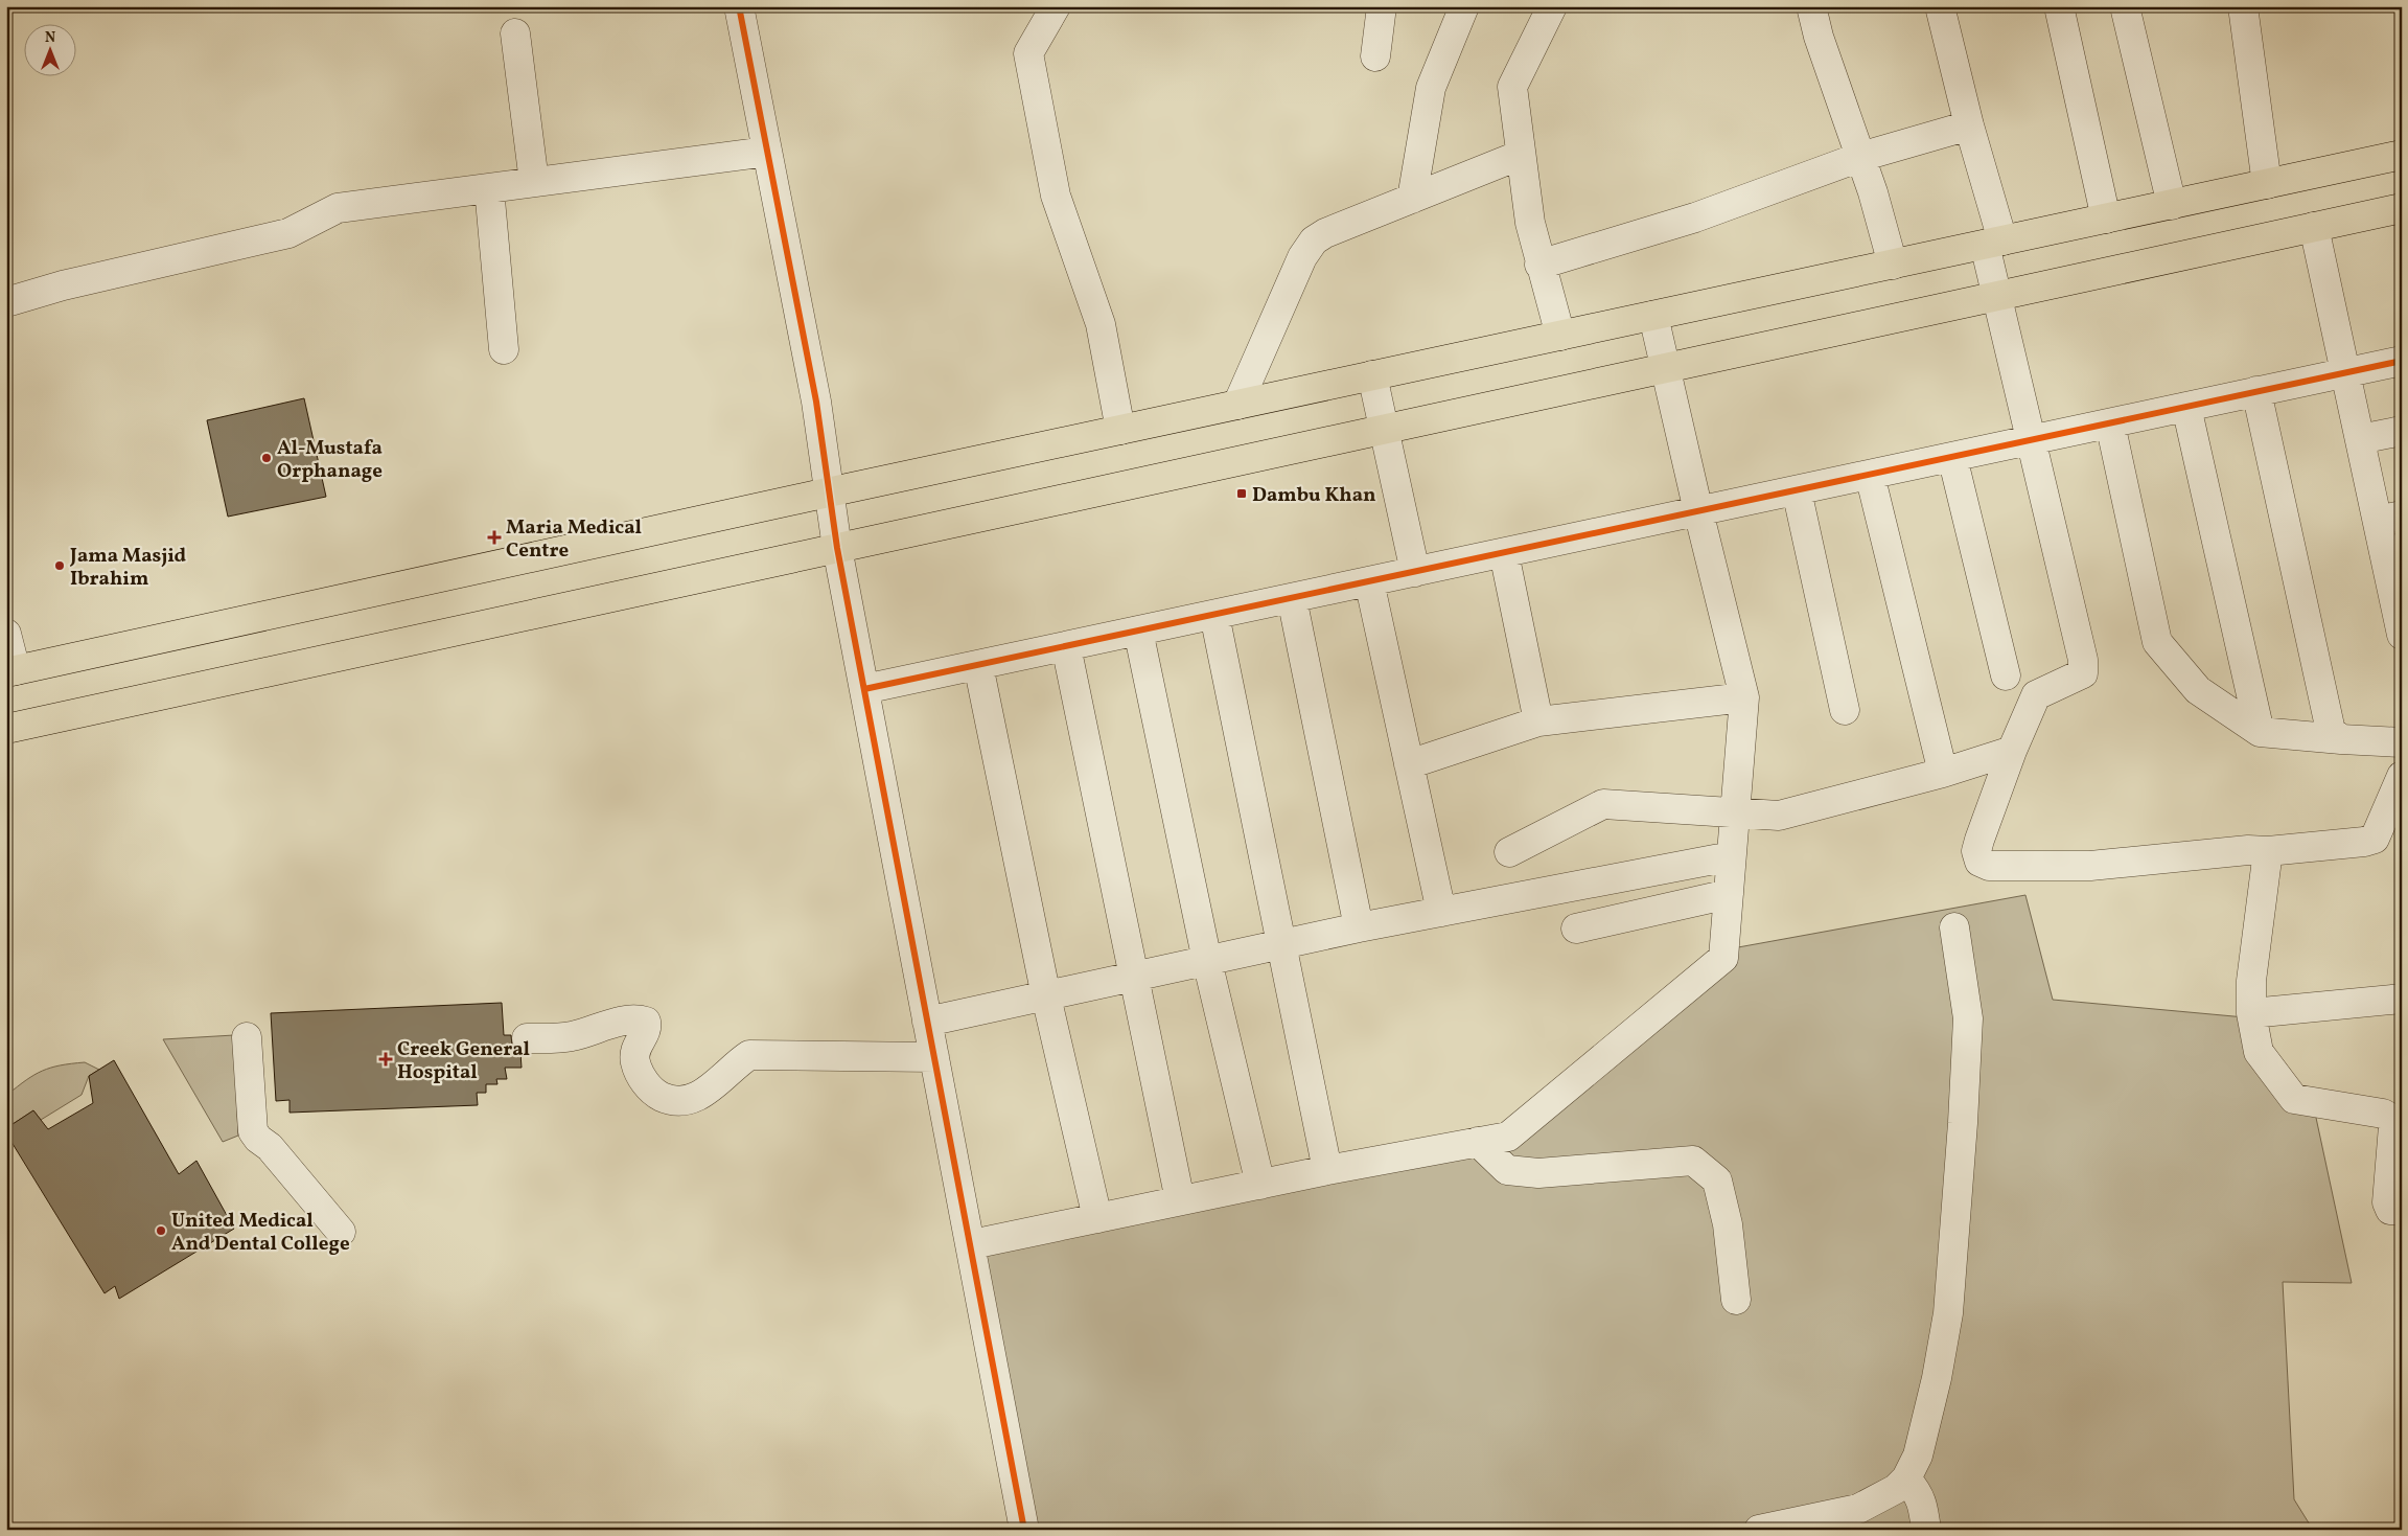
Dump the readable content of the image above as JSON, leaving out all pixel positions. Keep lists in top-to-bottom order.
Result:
{
  "places": {
    "other": ["Al-Mustafa Orphanage", "Jama Masjid Ibrahim", "United Medical And Dental College"],
    "transit": ["Dambu Khan"],
    "health": ["Maria Medical Centre", "Creek General Hospital"]
  },
  "north": "top"
}
